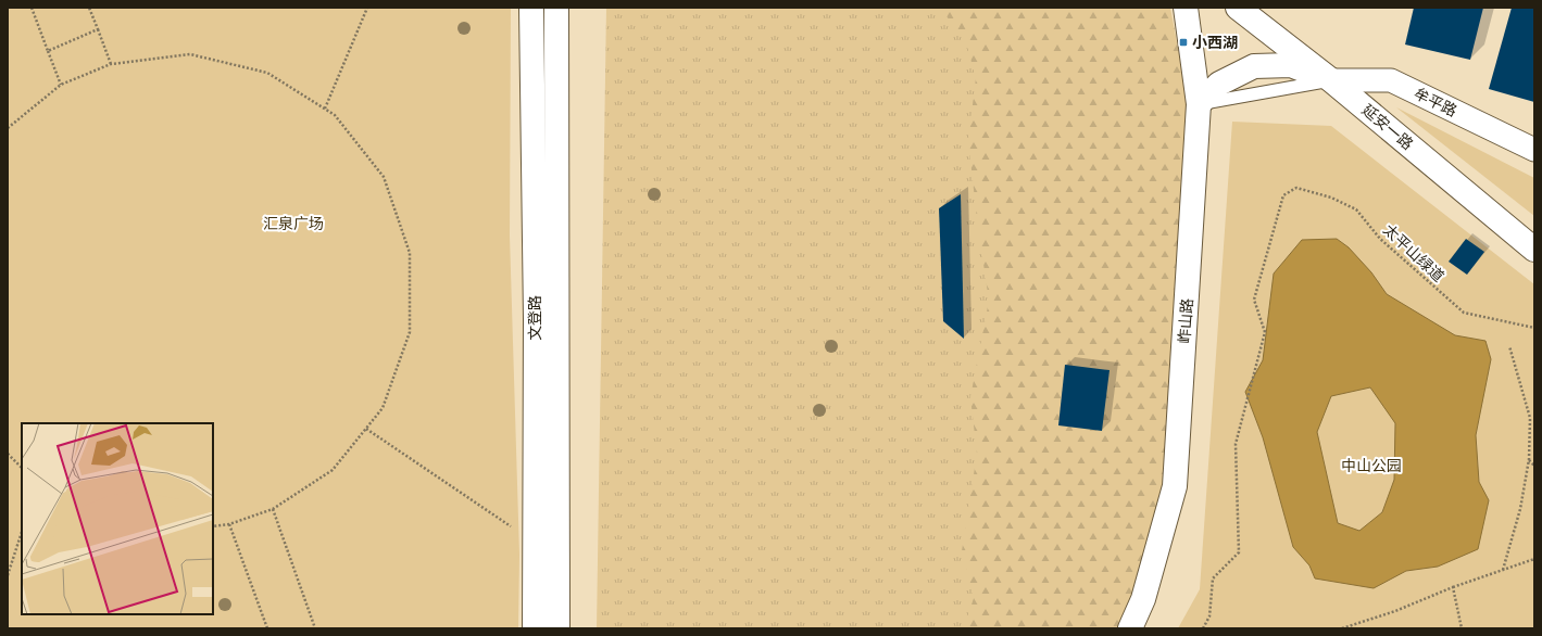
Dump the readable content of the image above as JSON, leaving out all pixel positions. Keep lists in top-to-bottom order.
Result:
{
  "streets": {
    "main road": ["延安一路", "文登路", "岞山路"],
    "street": ["牟平路"],
    "path": ["太平山绿道"]
  },
  "crossings": [
    ["牟平路", "延安一路"]
  ],
  "parks": ["汇泉广场", "中山公园"],
  "places": {
    "transit": ["小西湖"]
  }
}
